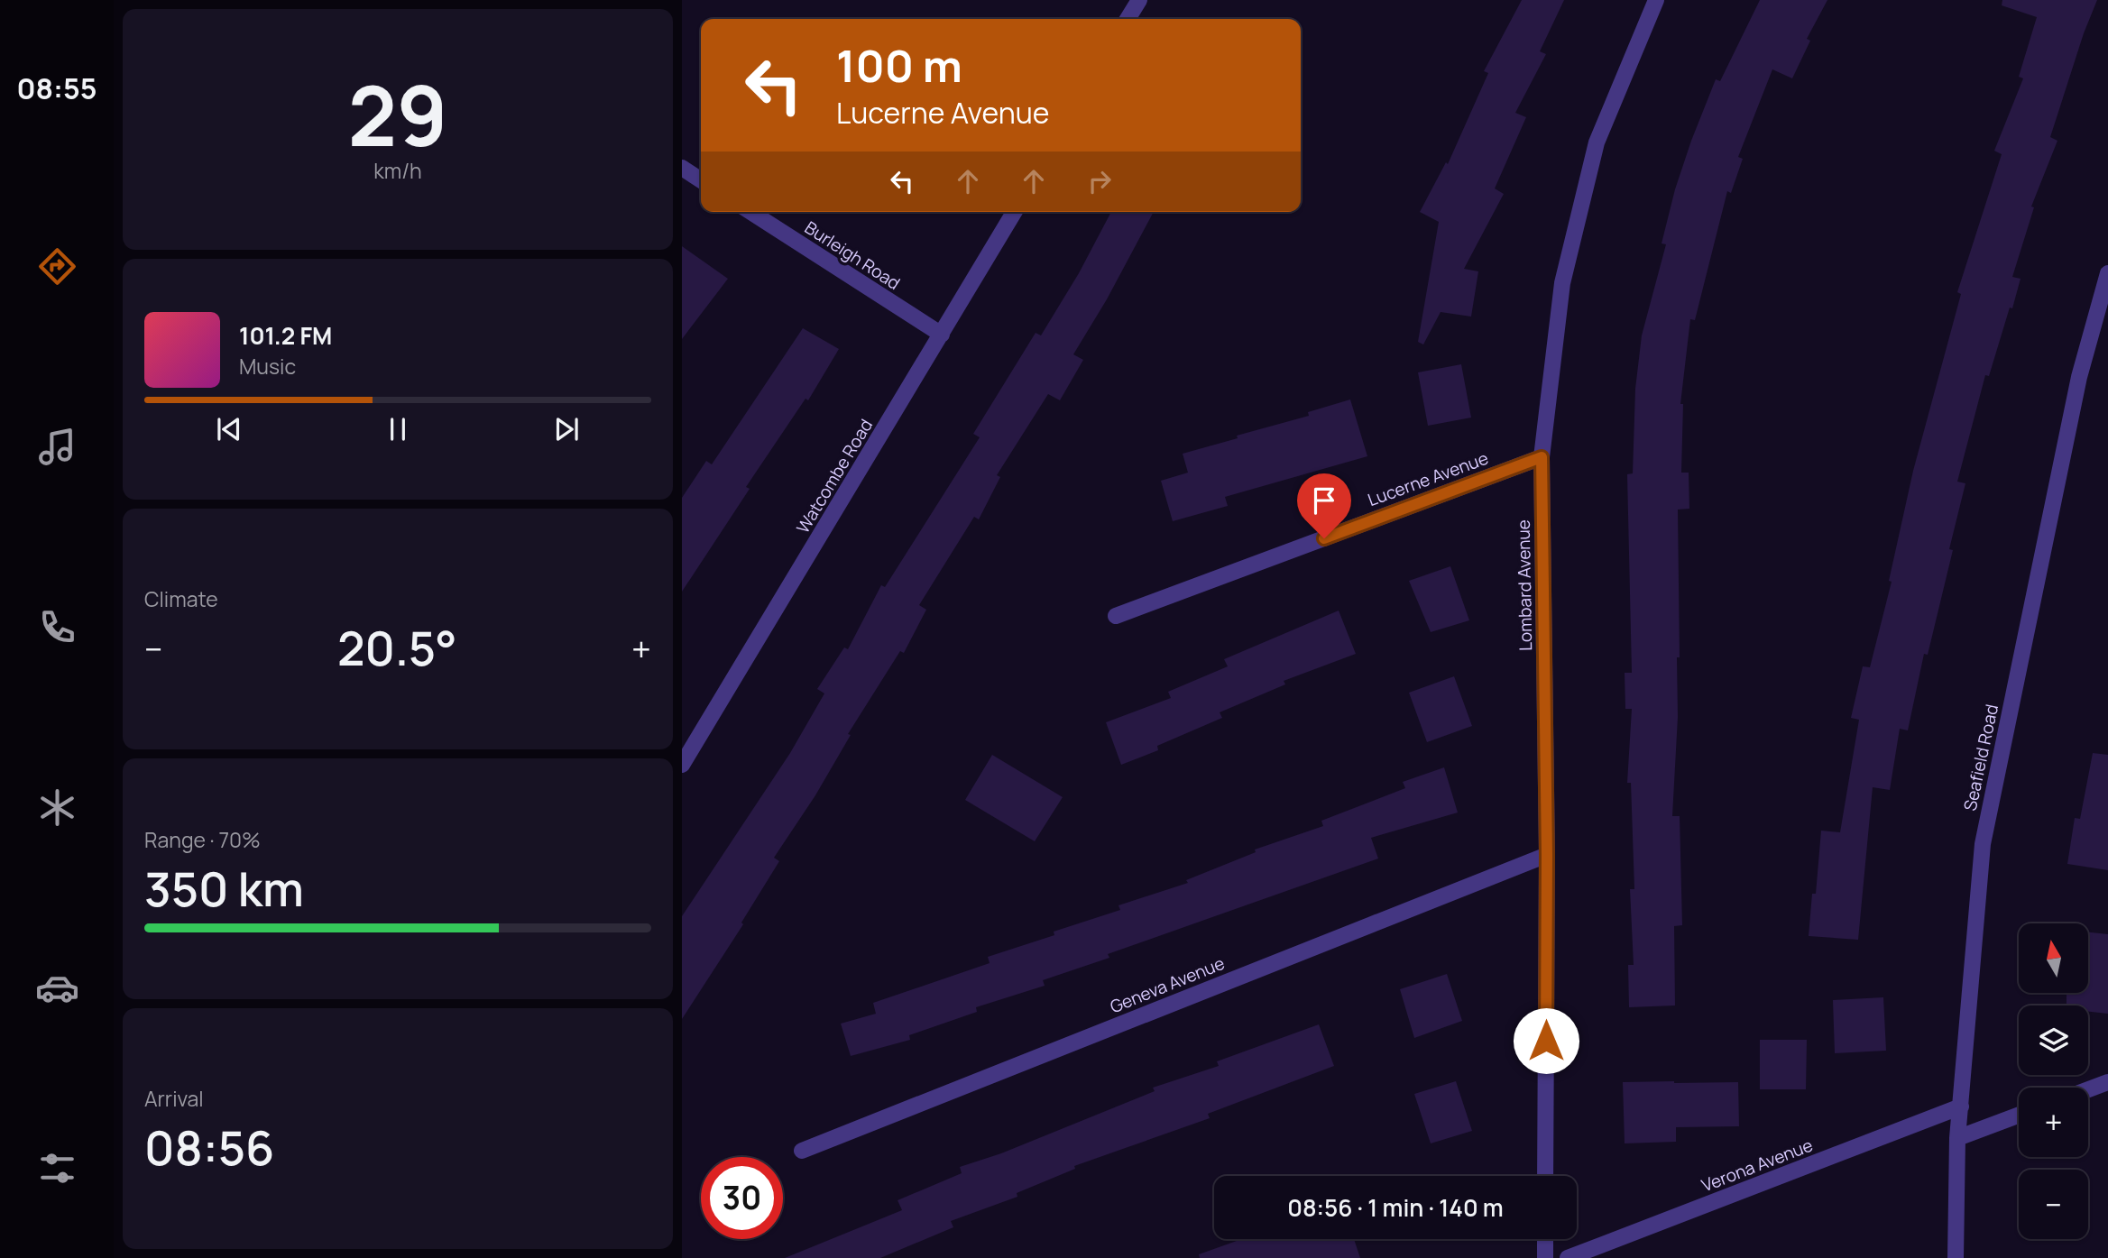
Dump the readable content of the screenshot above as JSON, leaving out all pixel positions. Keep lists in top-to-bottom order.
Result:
{
  "streets": {
    "street": [
      "Burleigh Road",
      "Watcombe Road",
      "Lucerne Avenue",
      "Lombard Avenue",
      "Seafield Road",
      "Geneva Avenue",
      "Verona Avenue"
    ]
  },
  "crossings": [
    ["Burleigh Road", "Watcombe Road"],
    ["Lucerne Avenue", "Lombard Avenue"],
    ["Lombard Avenue", "Geneva Avenue"],
    ["Seafield Road", "Verona Avenue"]
  ],
  "north": "top",
  "page": {
    "tabs": "08:55",
    "tile": [
      ["29", "km/h"],
      "Climate",
      ["Range · 70%", "350 km"],
      ["Arrival", "08:56"]
    ],
    "turn": ["100 m", "Lucerne Avenue"],
    "song": ["101.2 FM", "Music"],
    "heat": ["−", "20.5°", "+"],
    "map_buttons": ["+", "−"],
    "limit": "30",
    "trip": "08:56 · 1 min · 140 m"
  }
}
